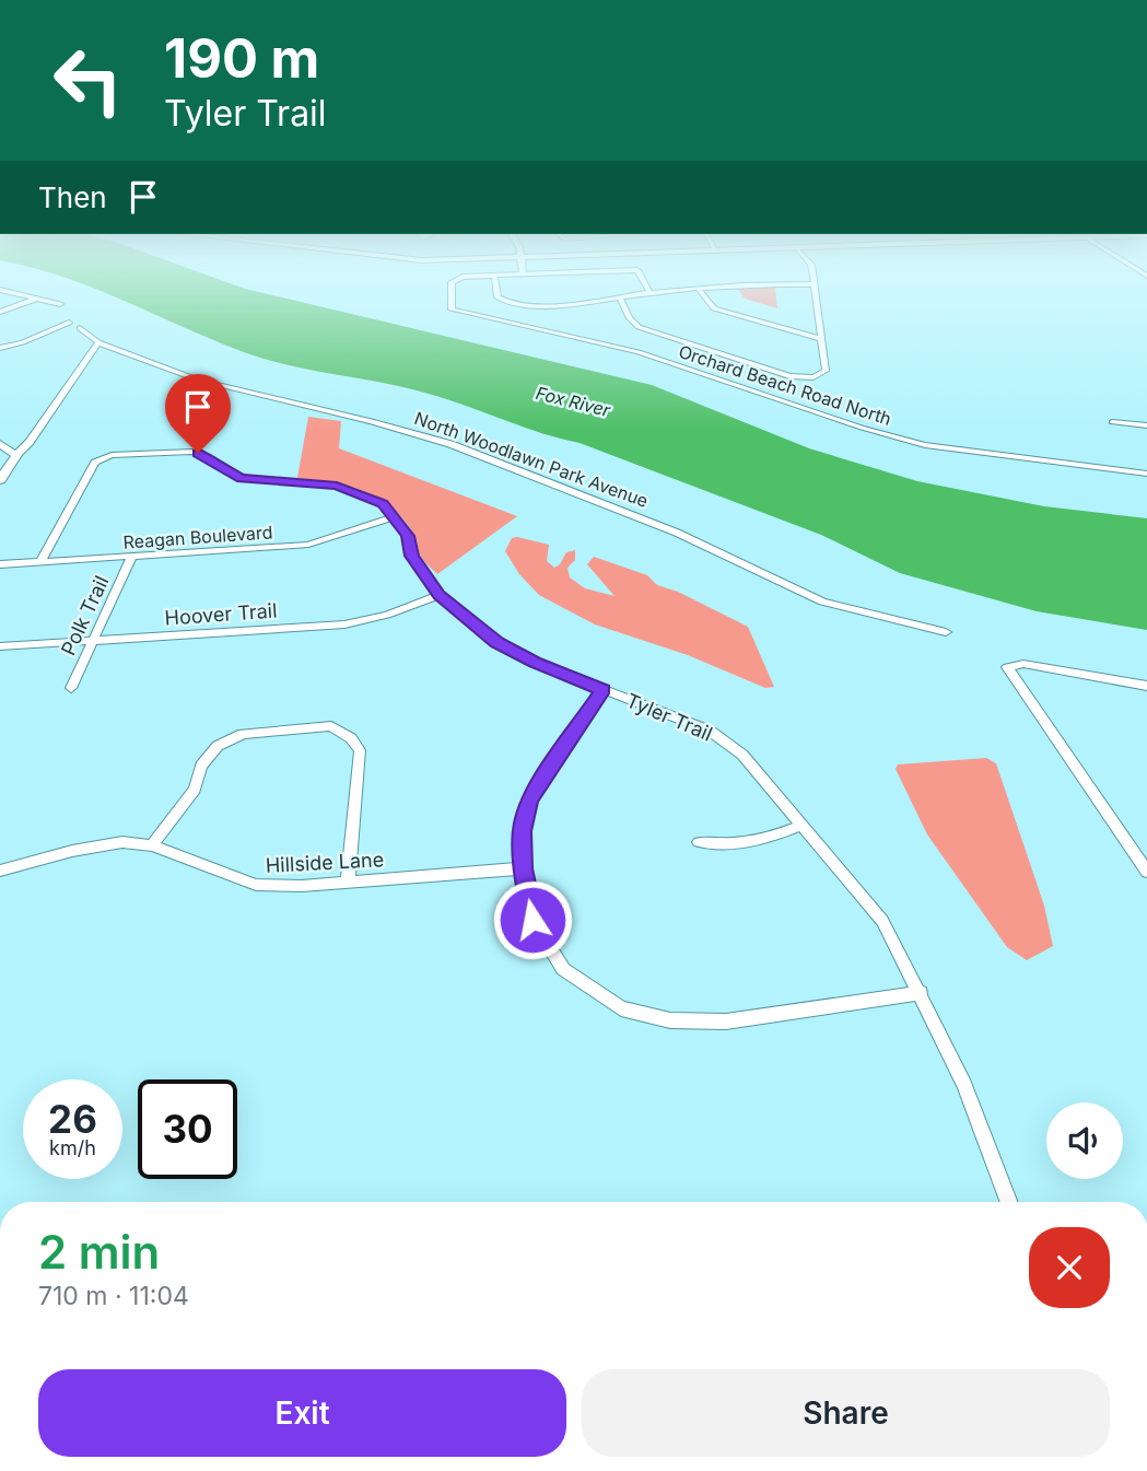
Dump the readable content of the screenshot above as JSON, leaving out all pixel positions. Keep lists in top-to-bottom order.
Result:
{
  "streets": {
    "street": [
      "Orchard Beach Road North",
      "North Woodlawn Park Avenue",
      "Reagan Boulevard",
      "Hoover Trail",
      "Polk Trail",
      "Tyler Trail",
      "Hillside Lane"
    ]
  },
  "crossings": [
    ["Reagan Boulevard", "Polk Trail"],
    ["Reagan Boulevard", "Tyler Trail"],
    ["Hoover Trail", "Polk Trail"],
    ["Hoover Trail", "Tyler Trail"]
  ],
  "water": ["Fox River"],
  "page": {
    "turn": ["190 m", "Tyler Trail"],
    "then": "Then",
    "speed": "26 km/h",
    "limit": "30",
    "heading": ["2 min", "710 m · 11:04"],
    "buttons": ["Exit", "Share"]
  }
}
